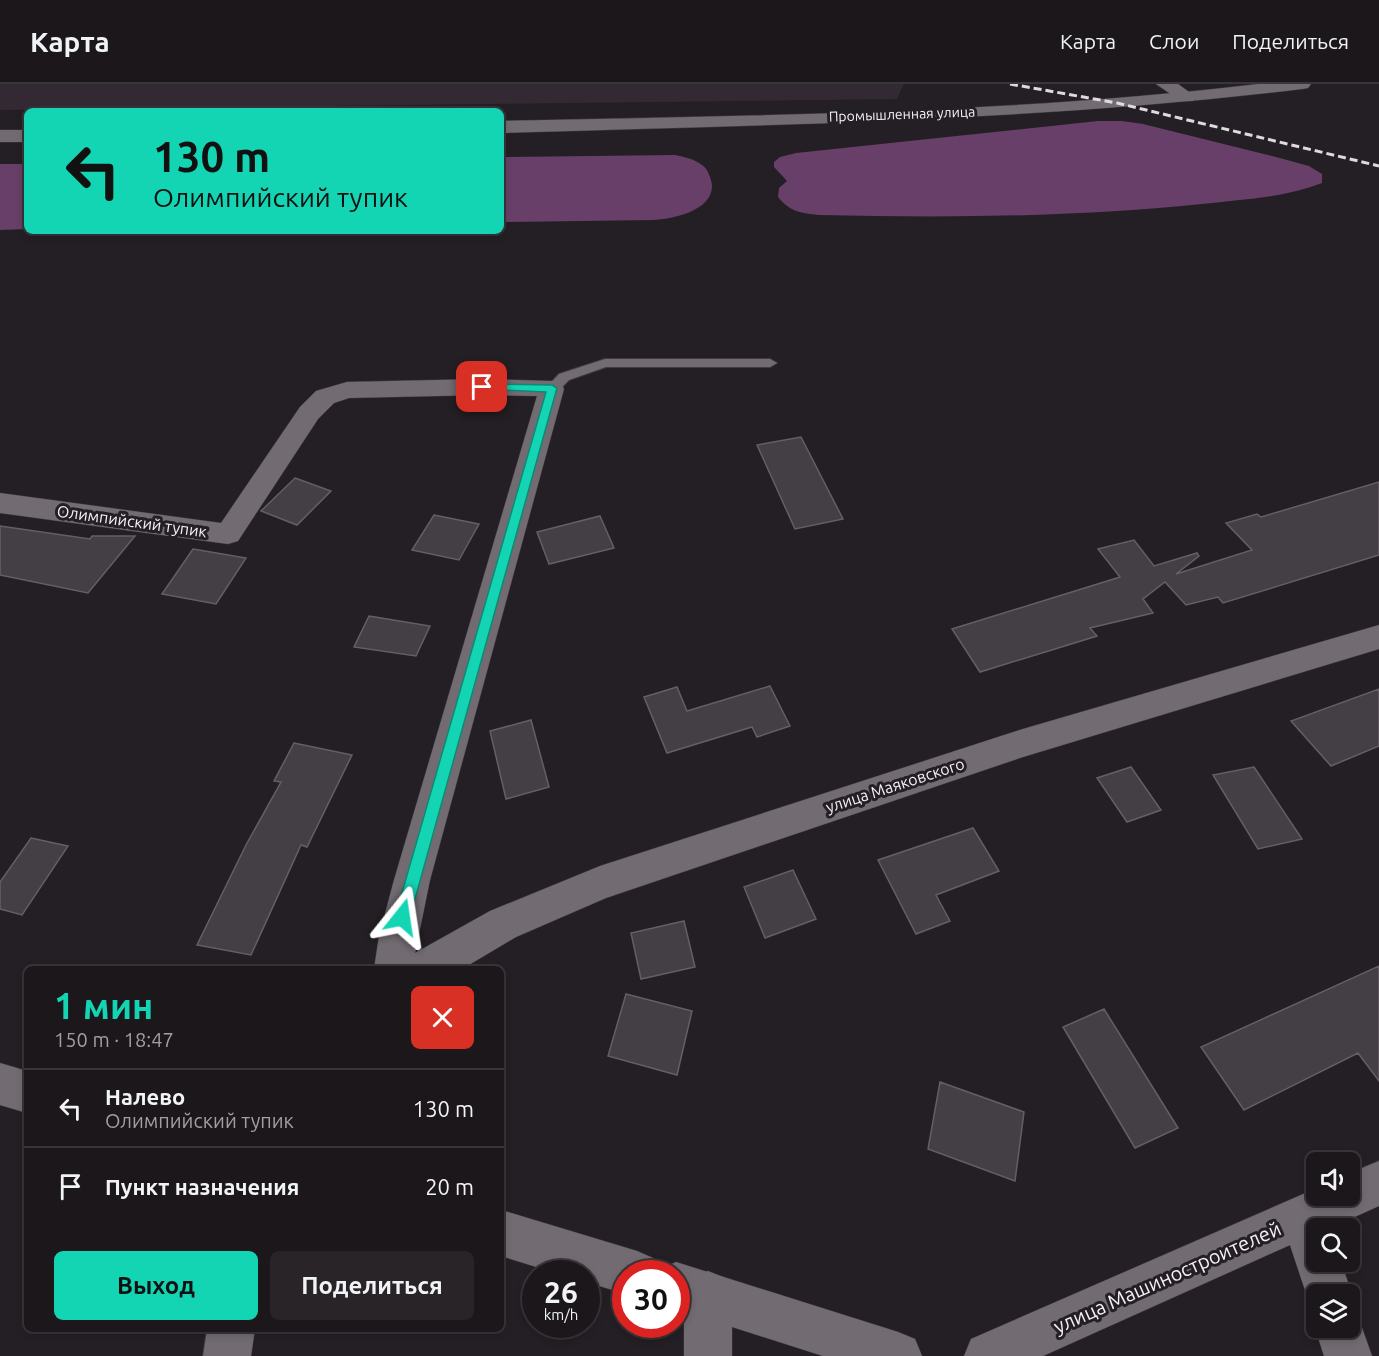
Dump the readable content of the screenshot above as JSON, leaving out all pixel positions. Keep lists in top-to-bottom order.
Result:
{
  "streets": {
    "street": [
      "Промышленная улица",
      "Олимпийский тупик",
      "улица Маяковского",
      "улица Машиностроителей"
    ]
  },
  "page": {
    "header": "Карта",
    "nav": ["Карта", "Слои", "Поделиться"],
    "turn": ["130 m", "Олимпийский тупик"],
    "heading": ["1 мин", "150 m · 18:47"],
    "list": [
      {
        "name": "Налево",
        "note": "Олимпийский тупик",
        "value": "130 m"
      },
      {
        "name": "Пункт назначения",
        "value": "20 m"
      }
    ],
    "buttons": ["Выход", "Поделиться"],
    "speed": "26 km/h",
    "limit": "30"
  }
}
